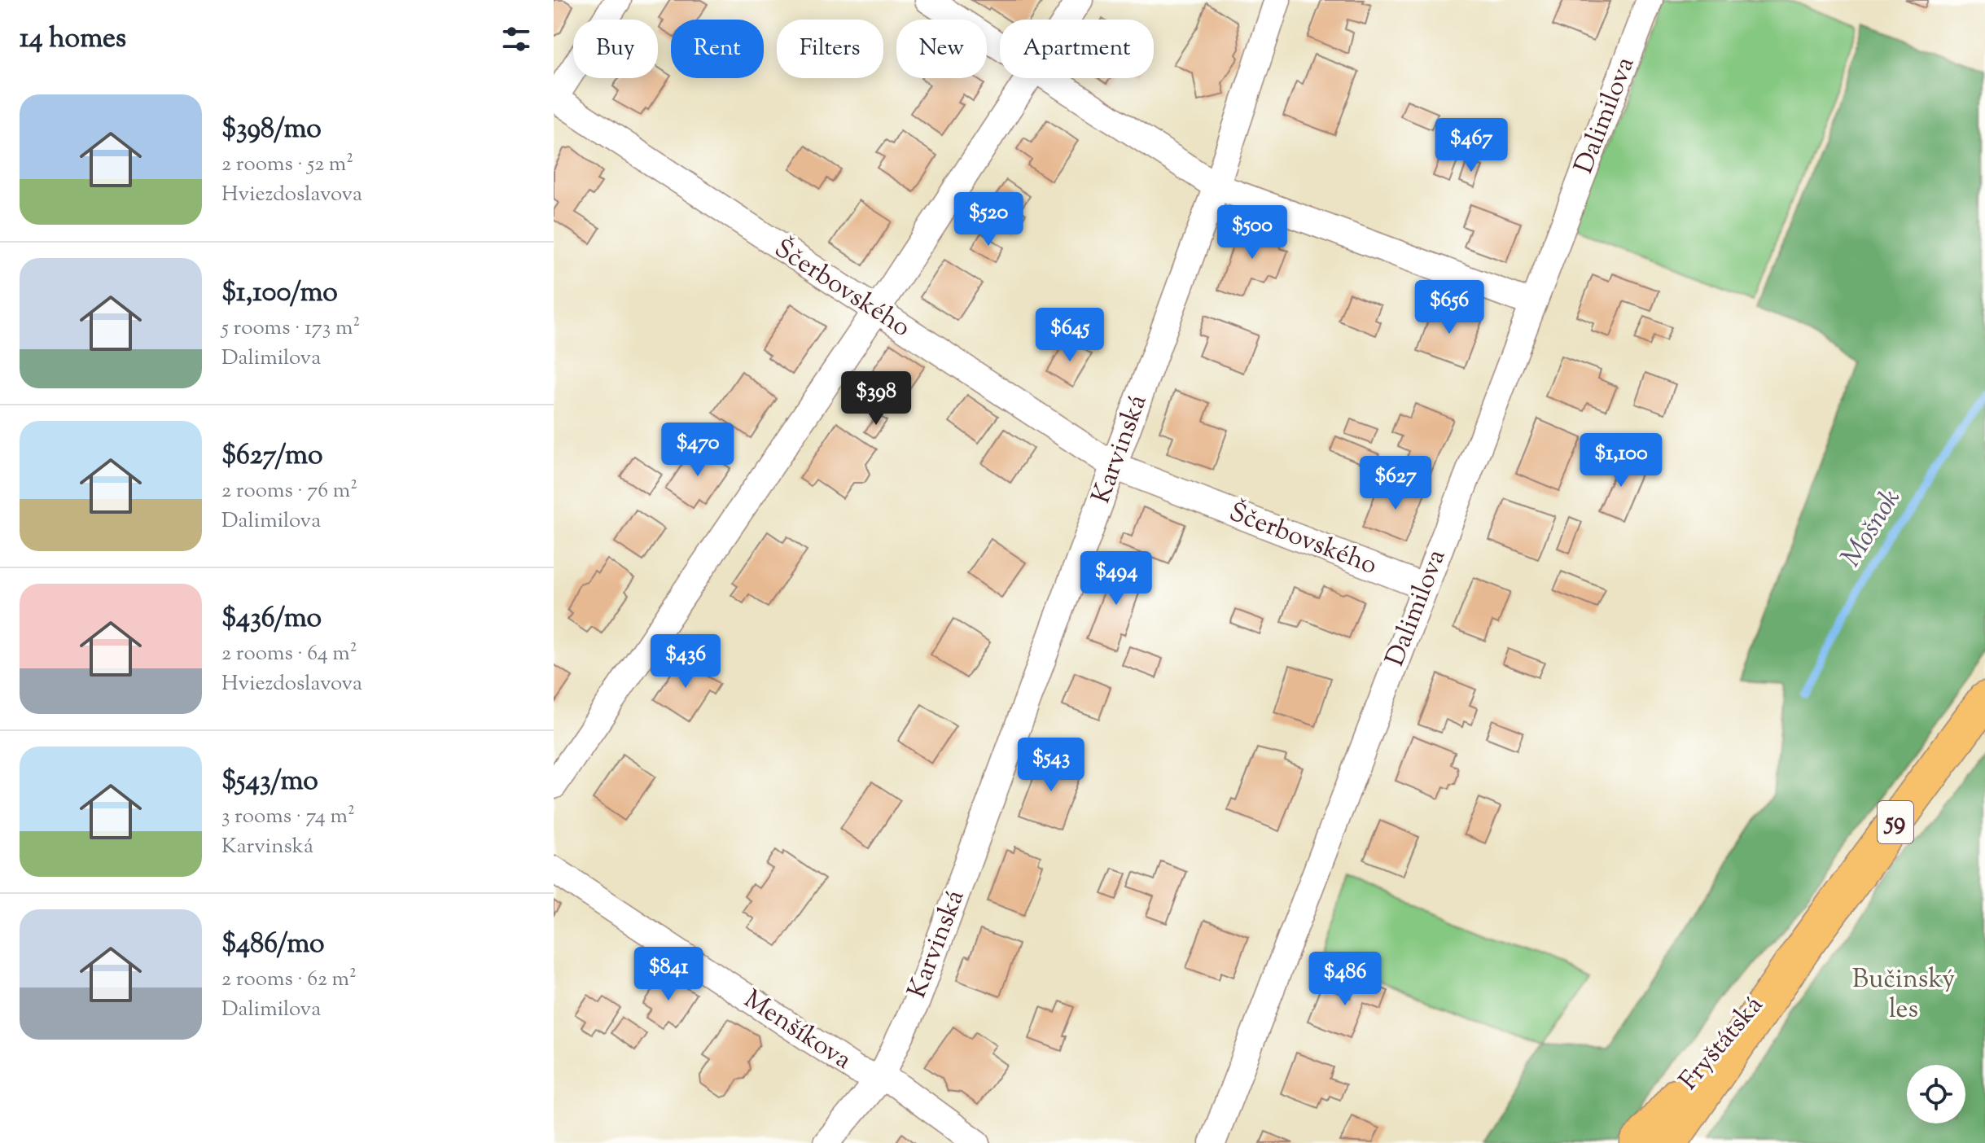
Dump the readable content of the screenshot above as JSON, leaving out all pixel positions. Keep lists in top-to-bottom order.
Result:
{
  "streets": {
    "main road": ["59", "Fryštátská"],
    "street": [
      "Dalimilova",
      "Ščerbovského",
      "Karvinská",
      "Menšíkova"
    ]
  },
  "crossings": [
    ["Dalimilova", "Ščerbovského"],
    ["Ščerbovského", "Karvinská"],
    ["Karvinská", "Menšíkova"]
  ],
  "water": ["Mošnok"],
  "parks": ["Bučinský les"],
  "page": {
    "heading": "14 homes",
    "chip": [
      "Buy",
      "Rent",
      "Filters",
      "New",
      "Apartment"
    ],
    "list": [
      {
        "name": "$398/mo",
        "note": "2 rooms · 52 m² · Hviezdoslavova"
      },
      {
        "name": "$1,100/mo",
        "note": "5 rooms · 173 m² · Dalimilova"
      },
      {
        "name": "$627/mo",
        "note": "2 rooms · 76 m² · Dalimilova"
      },
      {
        "name": "$436/mo",
        "note": "2 rooms · 64 m² · Hviezdoslavova"
      },
      {
        "name": "$543/mo",
        "note": "3 rooms · 74 m² · Karvinská"
      },
      {
        "name": "$486/mo",
        "note": "2 rooms · 62 m² · Dalimilova"
      }
    ],
    "price": [
      "$467",
      "$520",
      "$500",
      "$656",
      "$645",
      "$398",
      "$470",
      "$1,100",
      "$627",
      "$494",
      "$436",
      "$543",
      "$841",
      "$486"
    ]
  }
}
